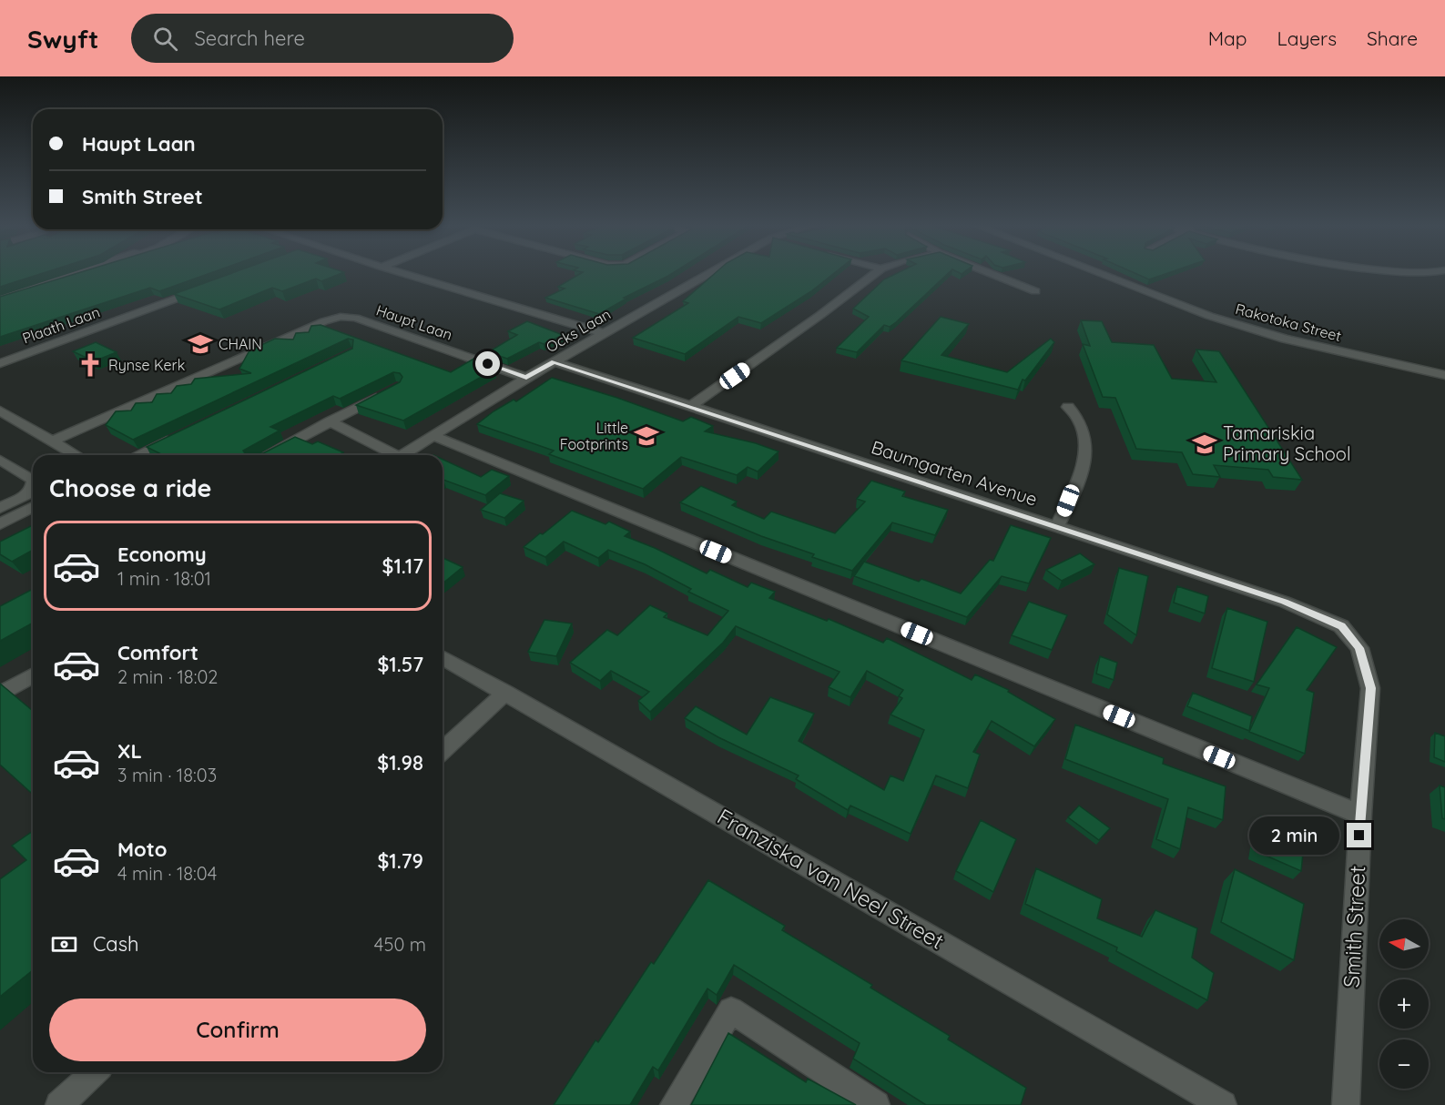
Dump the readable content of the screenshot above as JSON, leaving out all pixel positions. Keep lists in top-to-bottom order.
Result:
{
  "streets": {
    "street": [
      "Haupt Laan",
      "Rakotoka Street",
      "Plaath Laan",
      "Ocks Laan",
      "Baumgarten Avenue",
      "Franziska van Neel Street",
      "Smith Street"
    ]
  },
  "crossings": [
    ["Haupt Laan", "Ocks Laan"],
    ["Ocks Laan", "Baumgarten Avenue"],
    ["Baumgarten Avenue", "Smith Street"]
  ],
  "places": {
    "school or university": ["CHAIN", "Little Footprints", "Tamariskia Primary School"],
    "church": ["Rynse Kerk"]
  },
  "north": "left",
  "page": {
    "header": "Swyft",
    "search": "Search here",
    "nav": ["Map", "Layers", "Share"],
    "banner": ["Haupt Laan", "Smith Street"],
    "heading": "Choose a ride",
    "list": [
      {
        "name": "Economy",
        "note": "1 min · 18:01",
        "value": "$1.17"
      },
      {
        "name": "Comfort",
        "note": "2 min · 18:02",
        "value": "$1.57"
      },
      {
        "name": "XL",
        "note": "3 min · 18:03",
        "value": "$1.98"
      },
      {
        "name": "Moto",
        "note": "4 min · 18:04",
        "value": "$1.79"
      }
    ],
    "bubble": "2 min",
    "pay": ["Cash", "450 m"],
    "map_buttons": ["+", "−"],
    "buttons": "Confirm"
  }
}
